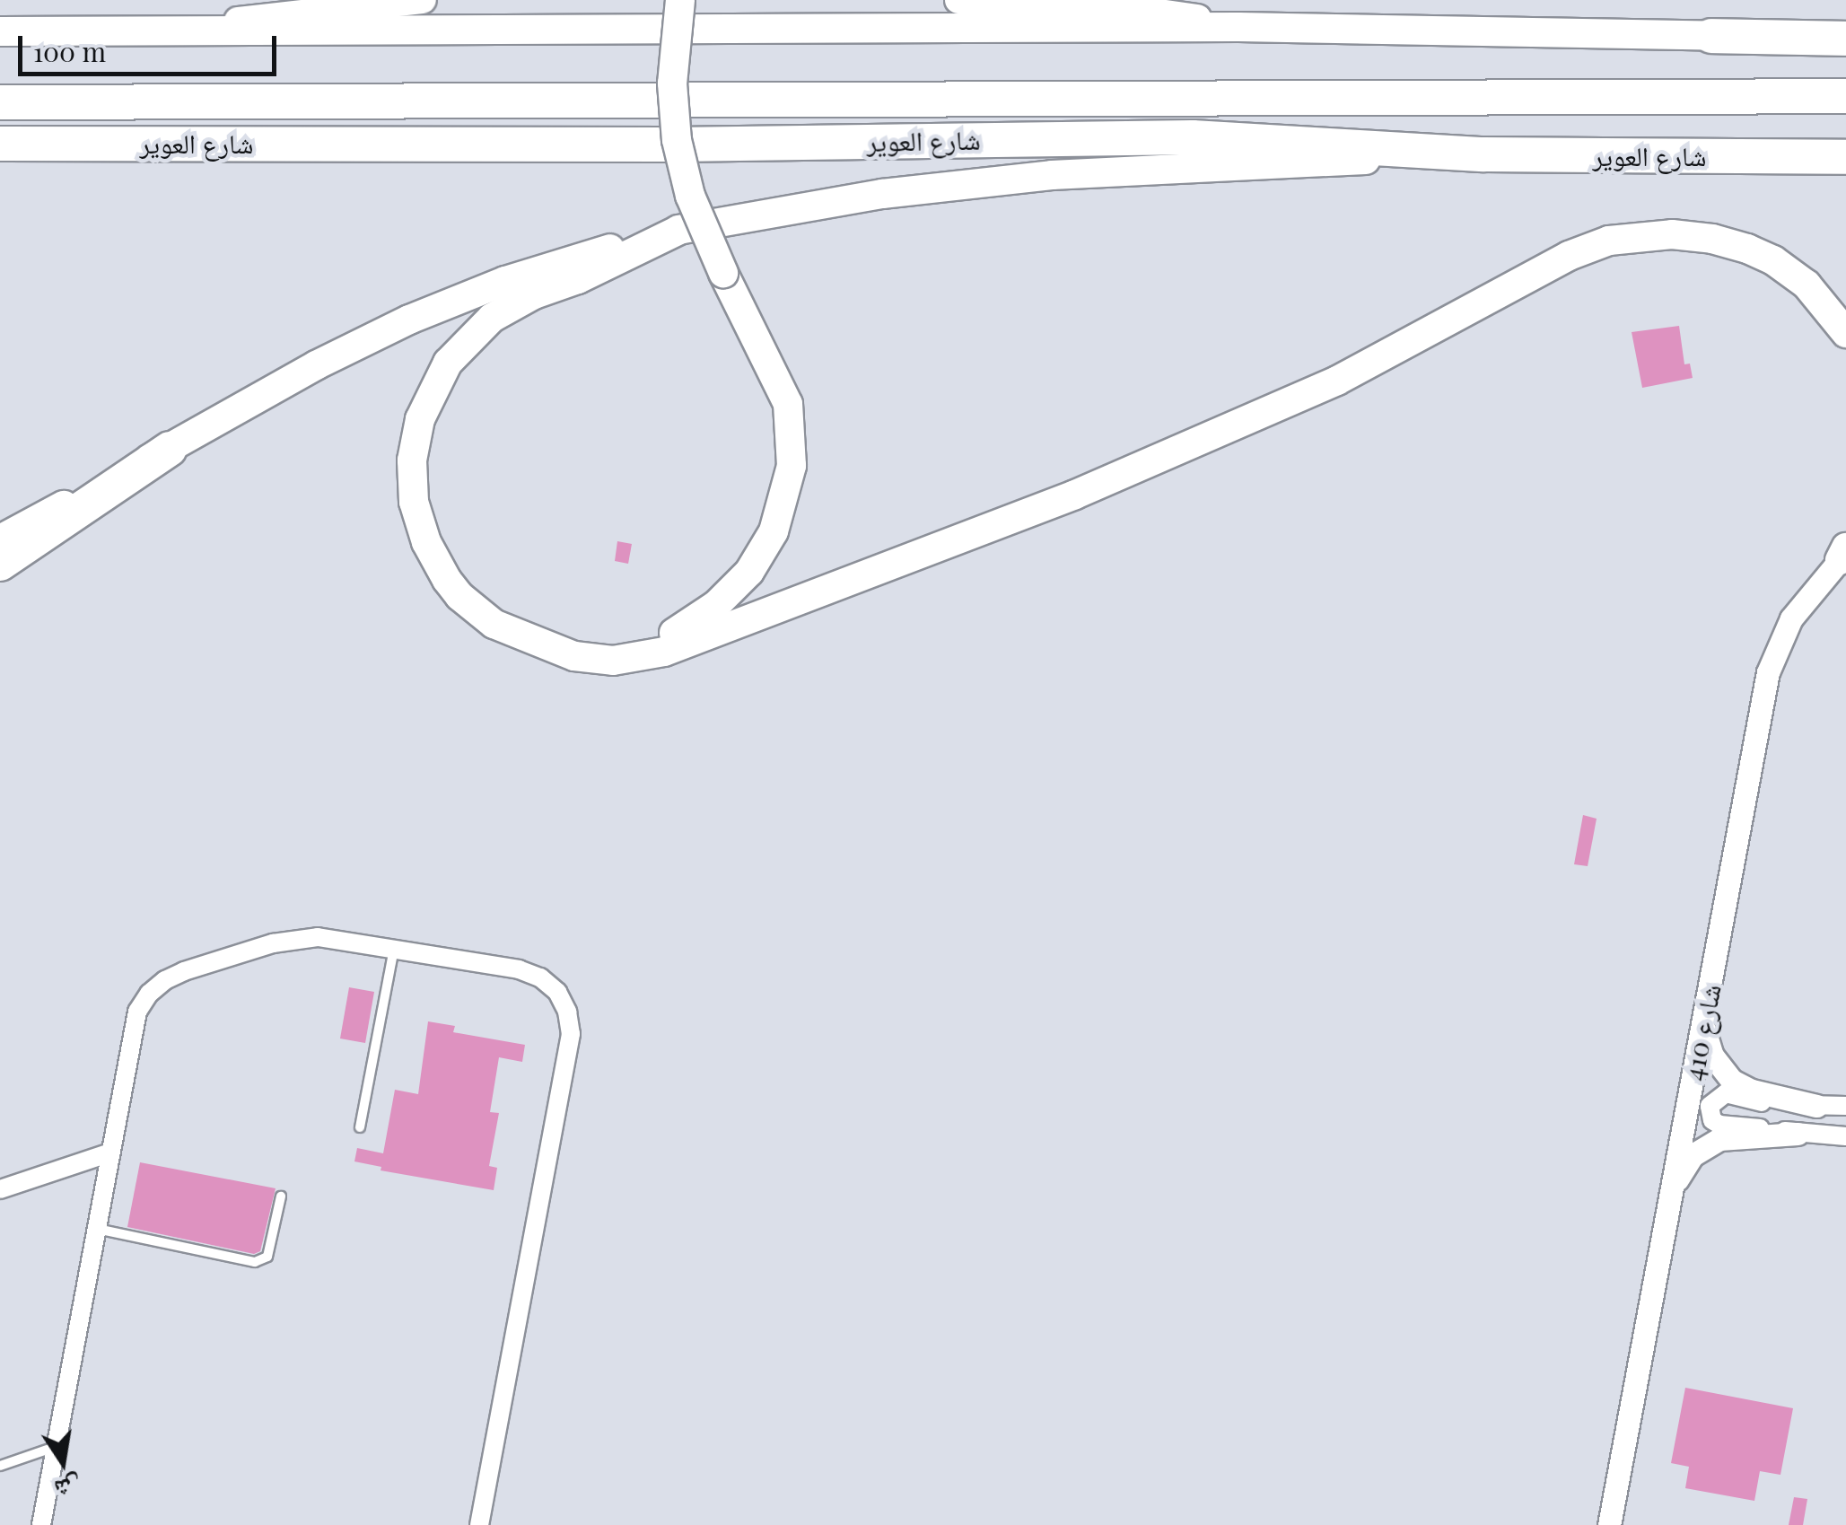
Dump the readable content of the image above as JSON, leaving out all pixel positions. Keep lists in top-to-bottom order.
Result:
{
  "streets": {
    "highway": ["شارع العوير"],
    "street": ["شارع 410"]
  },
  "scale_bar": "100 m",
  "north": "bottom"
}
